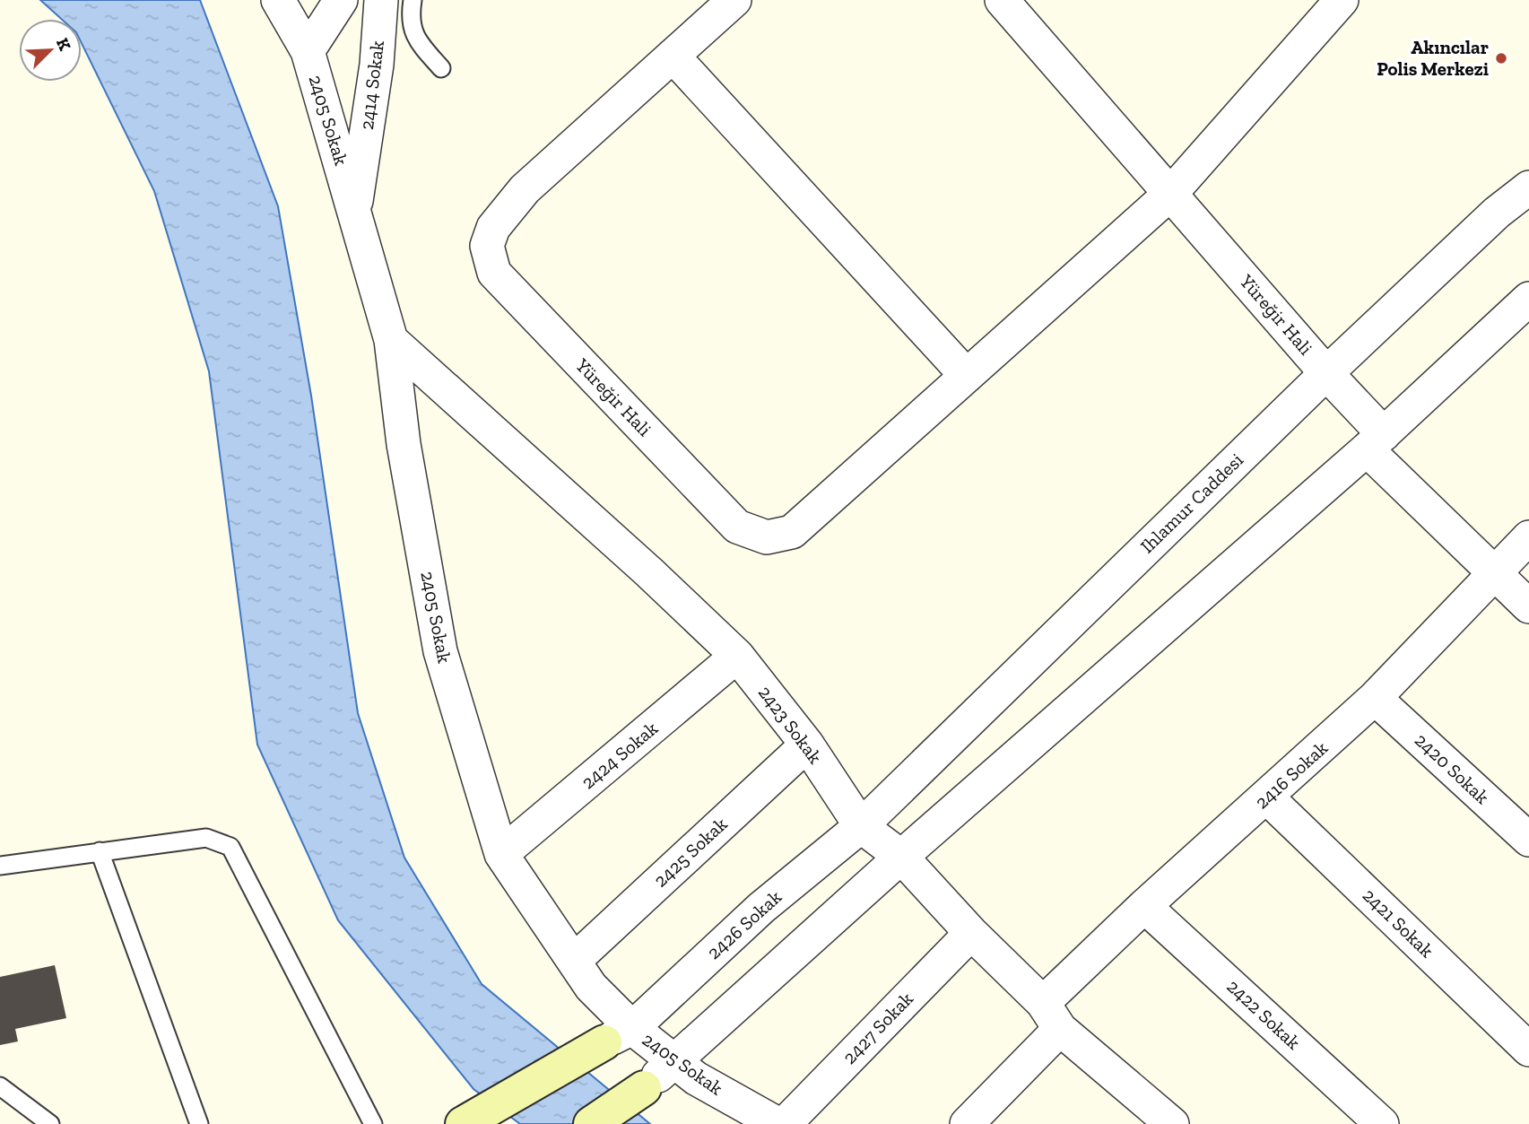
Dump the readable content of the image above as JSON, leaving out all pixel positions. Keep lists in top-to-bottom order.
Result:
{
  "streets": {
    "street": [
      "2414 Sokak",
      "2405 Sokak",
      "Yüreğir Hali",
      "Ihlamur Caddesi",
      "2423 Sokak",
      "2424 Sokak",
      "2420 Sokak",
      "2416 Sokak",
      "2425 Sokak",
      "2421 Sokak",
      "2426 Sokak",
      "2422 Sokak",
      "2427 Sokak"
    ]
  },
  "crossings": [
    ["2414 Sokak", "2405 Sokak"],
    ["2405 Sokak", "2423 Sokak"],
    ["2405 Sokak", "2424 Sokak"],
    ["2405 Sokak", "2425 Sokak"],
    ["2405 Sokak", "2426 Sokak"],
    ["Yüreğir Hali", "Ihlamur Caddesi"],
    ["Yüreğir Hali", "2416 Sokak"],
    ["Ihlamur Caddesi", "2423 Sokak"],
    ["Ihlamur Caddesi", "2426 Sokak"],
    ["2423 Sokak", "2424 Sokak"],
    ["2423 Sokak", "2416 Sokak"],
    ["2423 Sokak", "2425 Sokak"],
    ["2423 Sokak", "2426 Sokak"],
    ["2423 Sokak", "2427 Sokak"],
    ["2420 Sokak", "2416 Sokak"],
    ["2416 Sokak", "2421 Sokak"],
    ["2416 Sokak", "2422 Sokak"]
  ],
  "places": ["Akıncılar Polis Merkezi"],
  "north": "top right"
}
